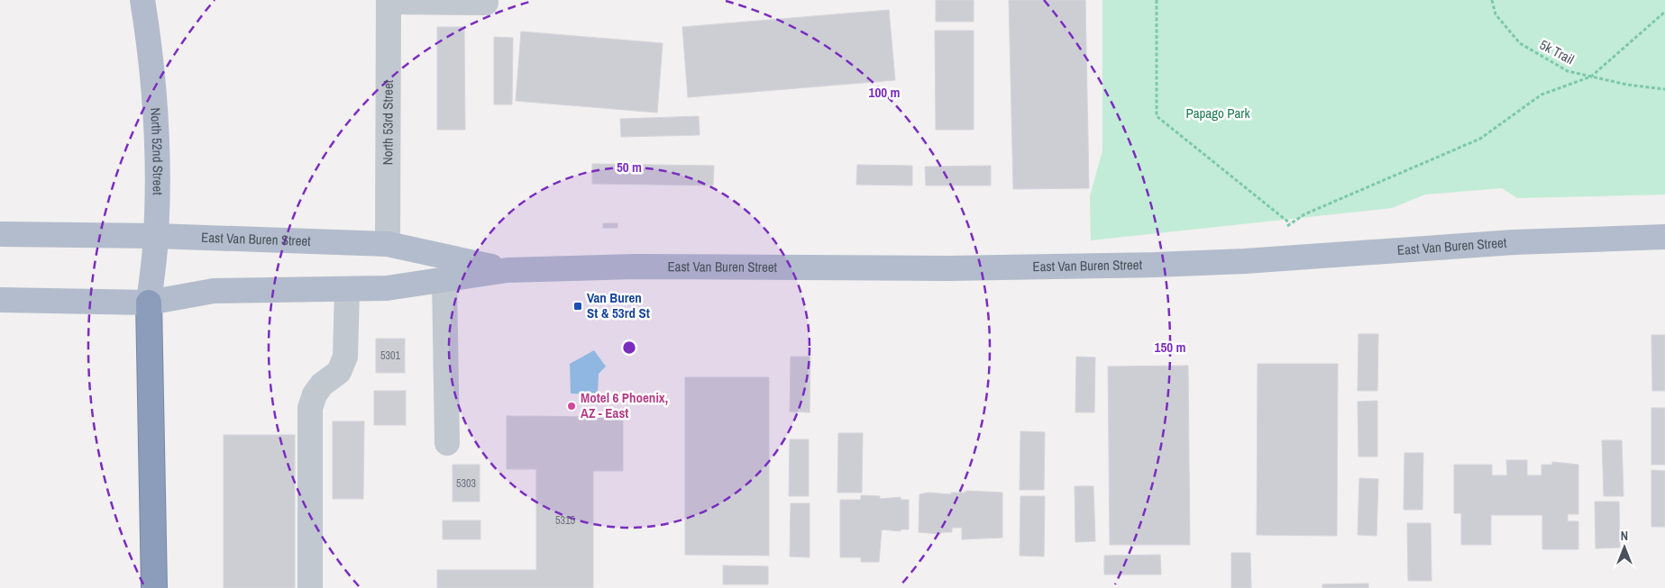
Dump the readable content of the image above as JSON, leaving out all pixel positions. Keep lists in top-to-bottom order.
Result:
{
  "streets": {
    "main road": ["North 52nd Street", "East Van Buren Street"],
    "street": ["North 53rd Street"],
    "path": ["5k Trail"]
  },
  "crossings": [
    ["North 53rd Street", "East Van Buren Street"],
    ["North 52nd Street", "East Van Buren Street"]
  ],
  "parks": ["Papago Park"],
  "places": {
    "transit": ["Van Buren St & 53rd St"],
    "other": ["Motel 6 Phoenix, AZ - East"]
  },
  "house_numbers": ["5301", "5303", "5315"],
  "north": "top",
  "rings": ["100 m", "50 m", "150 m"]
}
